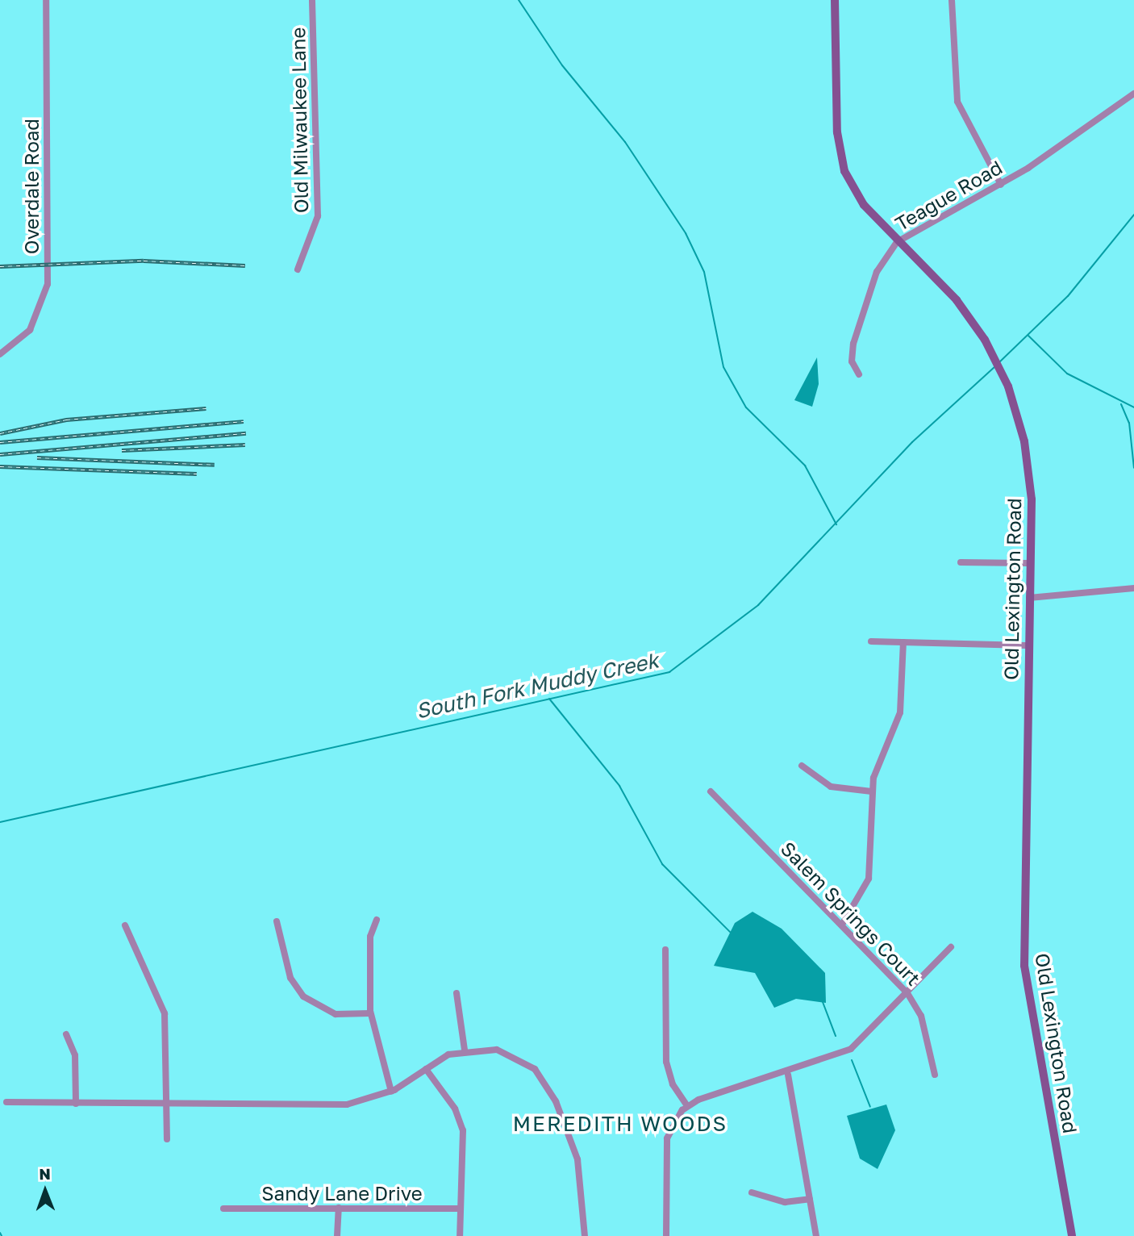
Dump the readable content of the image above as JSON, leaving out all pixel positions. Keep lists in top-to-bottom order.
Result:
{
  "streets": {
    "street": [
      "Old Milwaukee Lane",
      "Overdale Road",
      "Teague Road",
      "Old Lexington Road",
      "Salem Springs Court",
      "Sandy Lane Drive"
    ]
  },
  "crossings": [
    ["Teague Road", "Old Lexington Road"]
  ],
  "districts": ["MEREDITH WOODS"],
  "water": ["South Fork Muddy Creek"],
  "north": "top"
}
